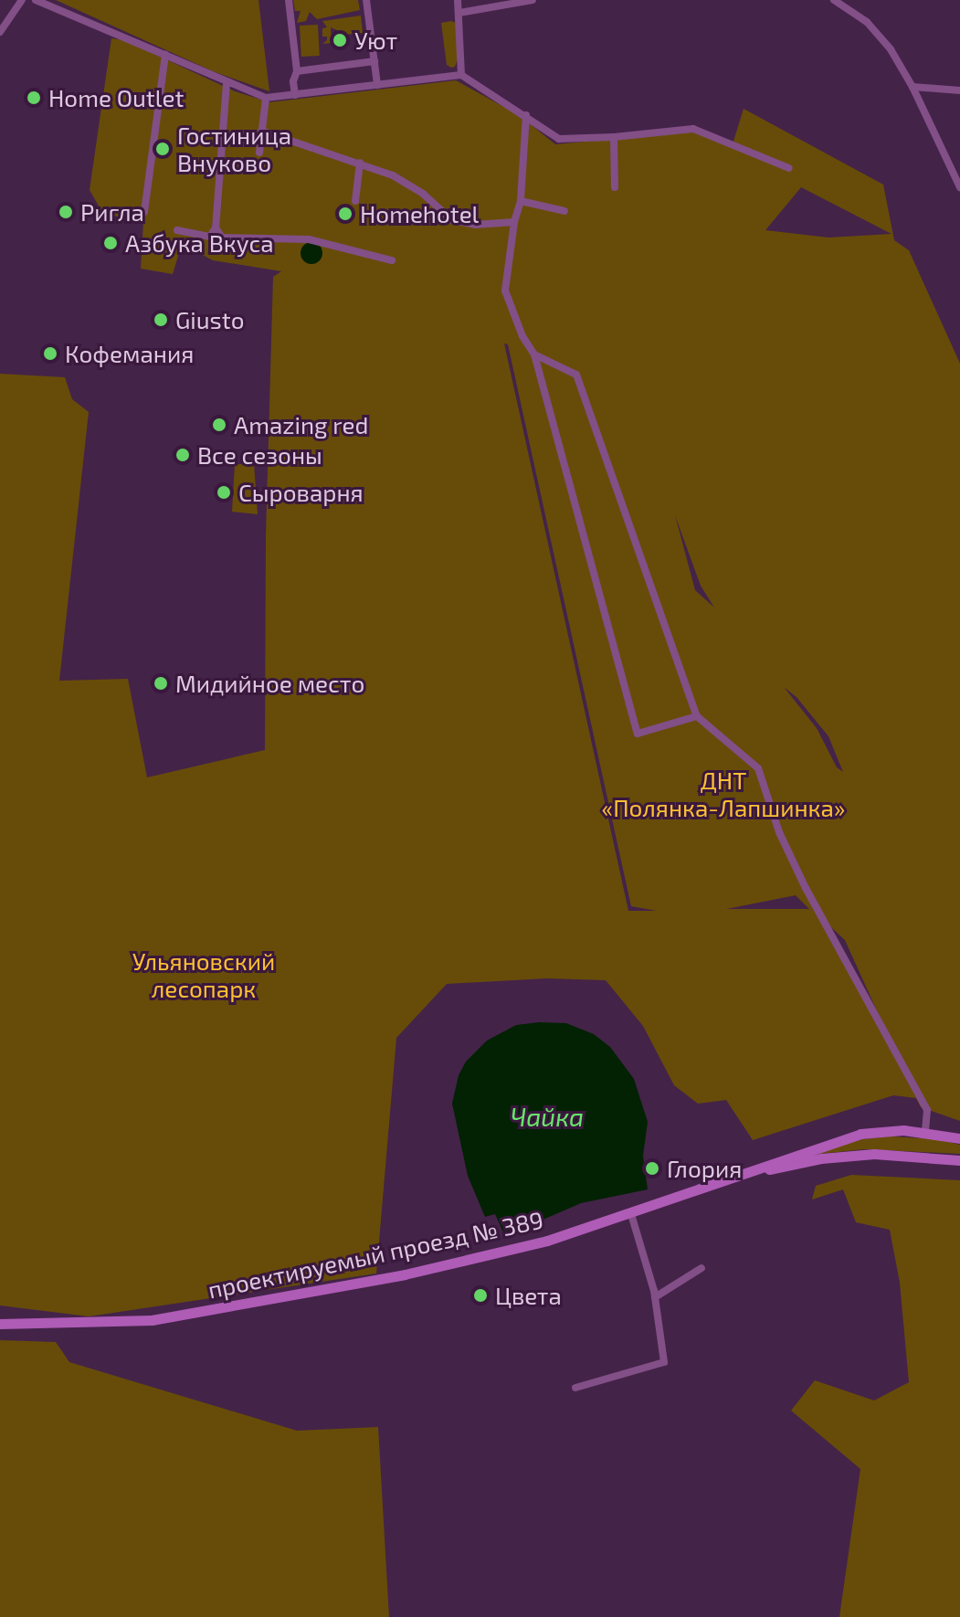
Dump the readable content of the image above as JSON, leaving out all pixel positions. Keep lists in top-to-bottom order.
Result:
{
  "streets": {
    "main road": ["проектируемый проезд № 389"]
  },
  "water": ["Чайка"],
  "parks": ["ДНТ «Полянка-Лапшинка»", "Ульяновский лесопарк"],
  "places": [
    "Уют",
    "Home Outlet",
    "Гостиница Внуково",
    "Ригла",
    "Homehotel",
    "Азбука Вкуса",
    "Giusto",
    "Кофемания",
    "Amazing red",
    "Все сезоны",
    "Сыроварня",
    "Мидийное место",
    "Глория",
    "Цвета"
  ]
}
